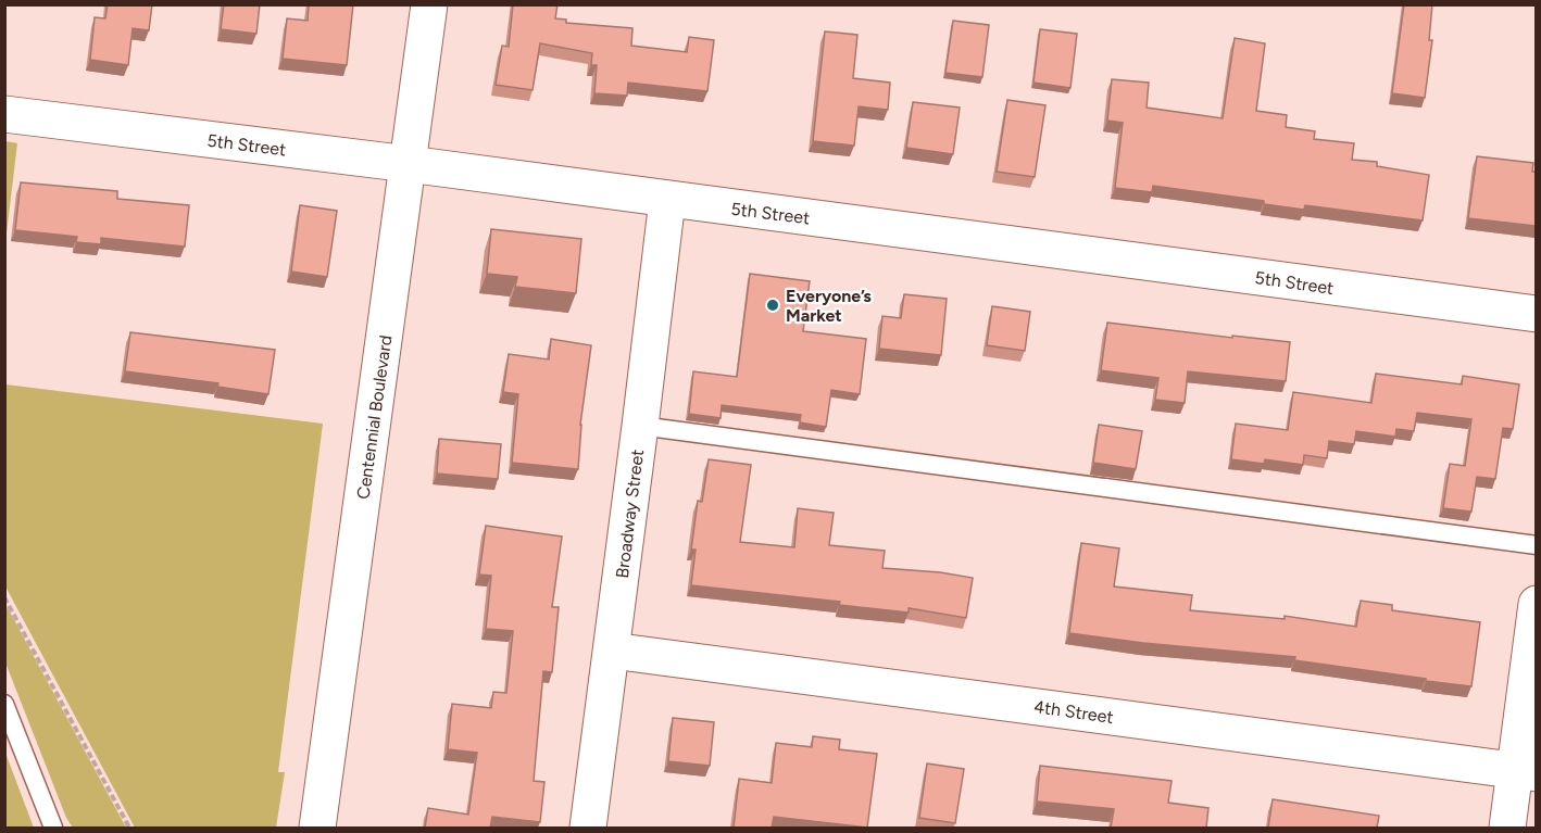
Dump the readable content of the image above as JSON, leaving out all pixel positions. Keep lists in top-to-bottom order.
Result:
{
  "streets": {
    "street": [
      "5th Street",
      "Centennial Boulevard",
      "Broadway Street",
      "4th Street"
    ]
  },
  "crossings": [
    ["5th Street", "Centennial Boulevard"],
    ["5th Street", "Broadway Street"],
    ["Broadway Street", "4th Street"]
  ],
  "places": ["Everyone’s Market"]
}
